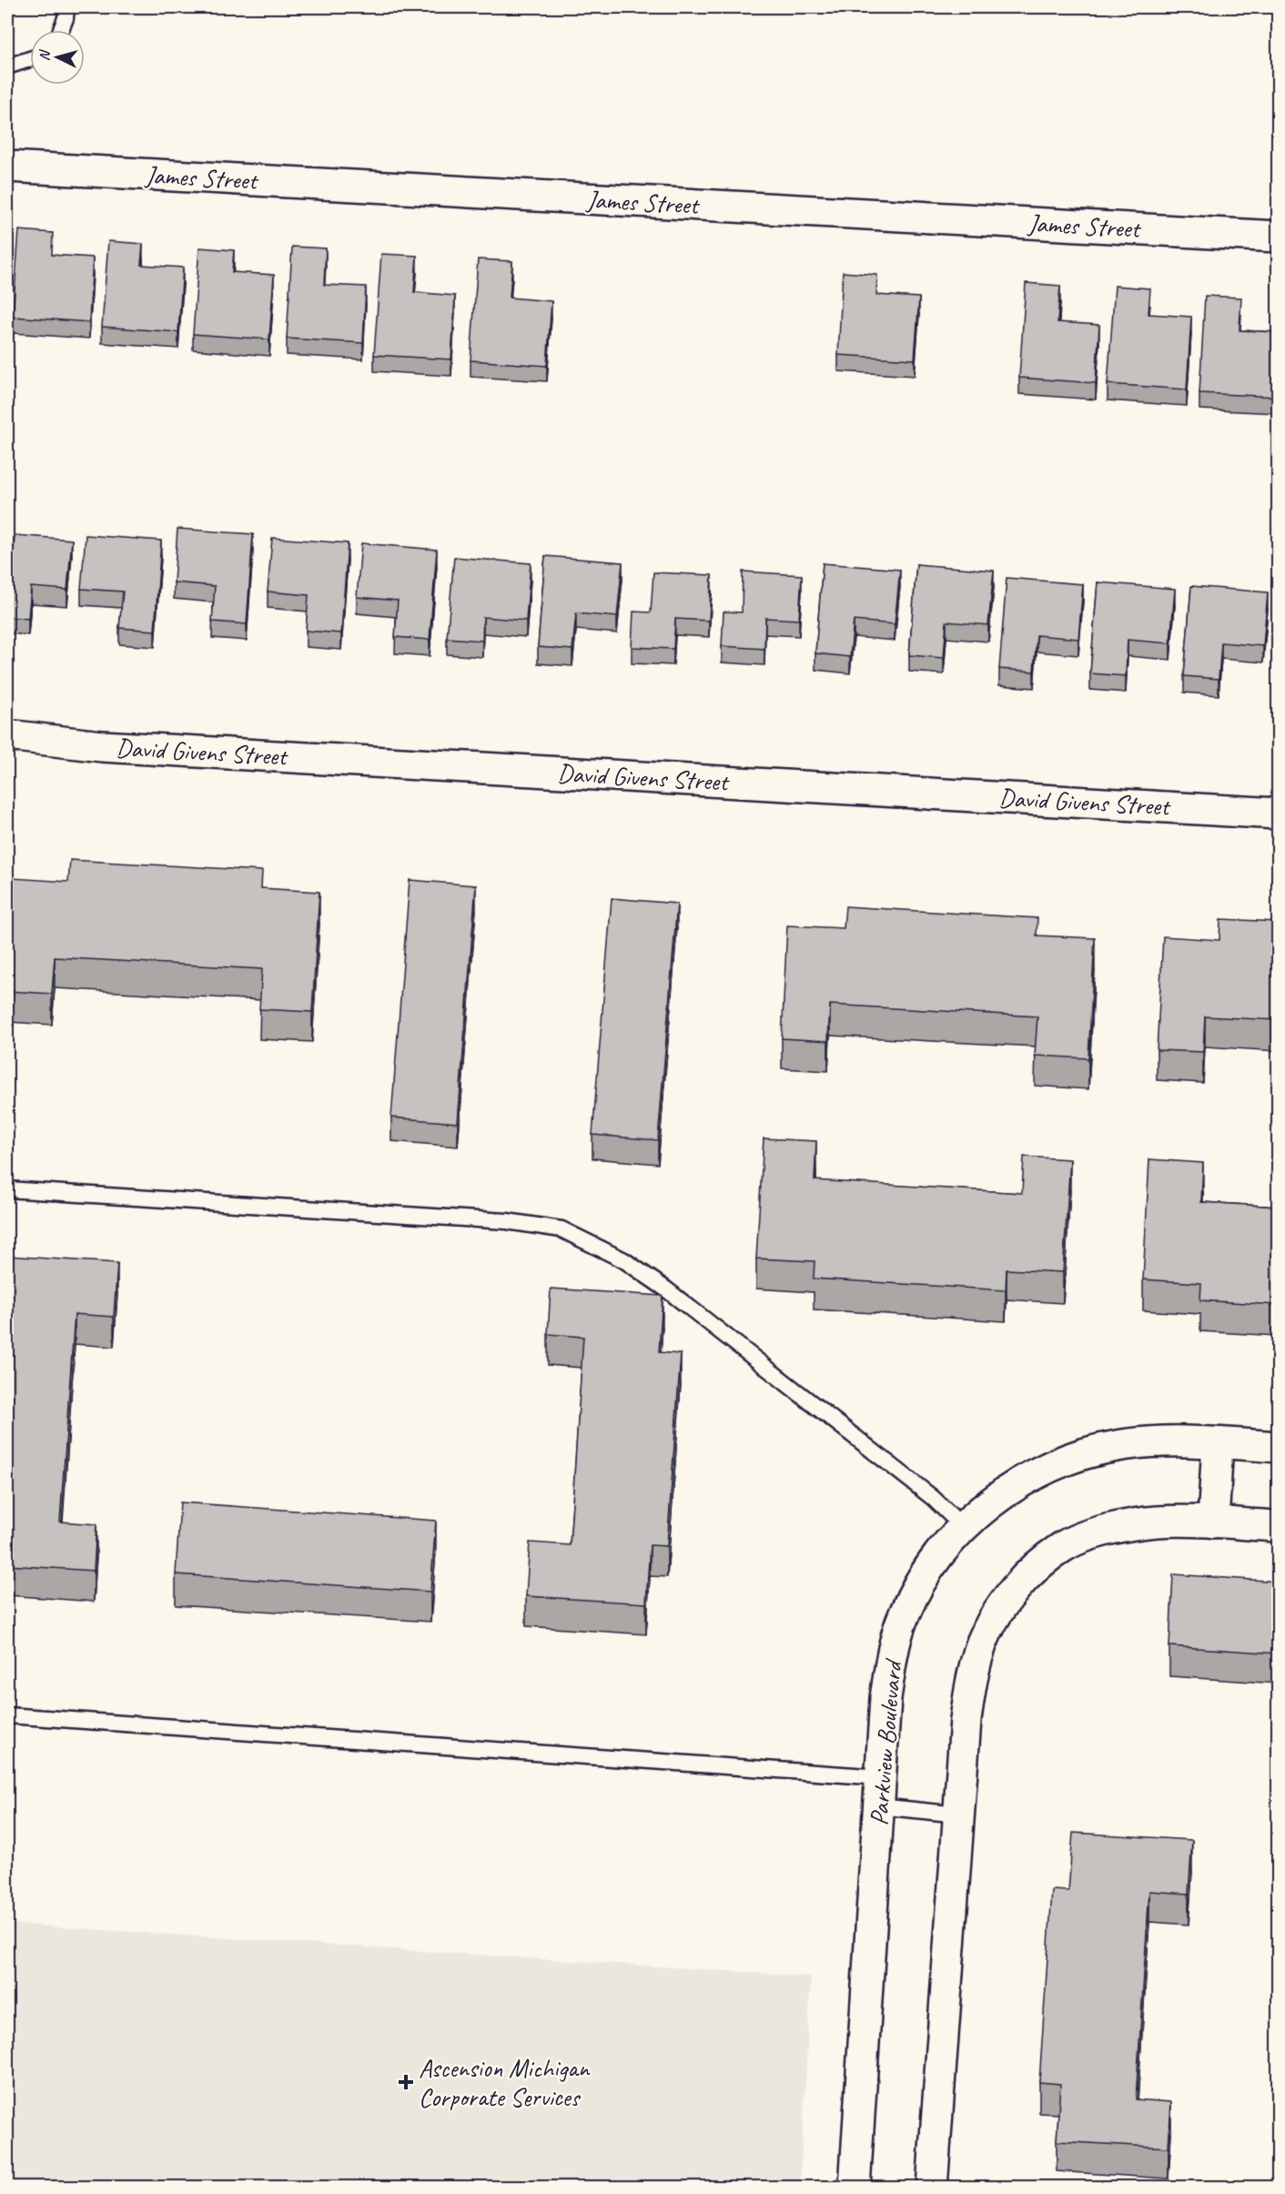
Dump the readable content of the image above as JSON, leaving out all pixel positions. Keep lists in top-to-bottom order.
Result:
{
  "streets": {
    "street": ["James Street", "David Givens Street", "Parkview Boulevard"]
  },
  "places": {
    "health": ["Ascension Michigan Corporate Services"]
  },
  "north": "left"
}
